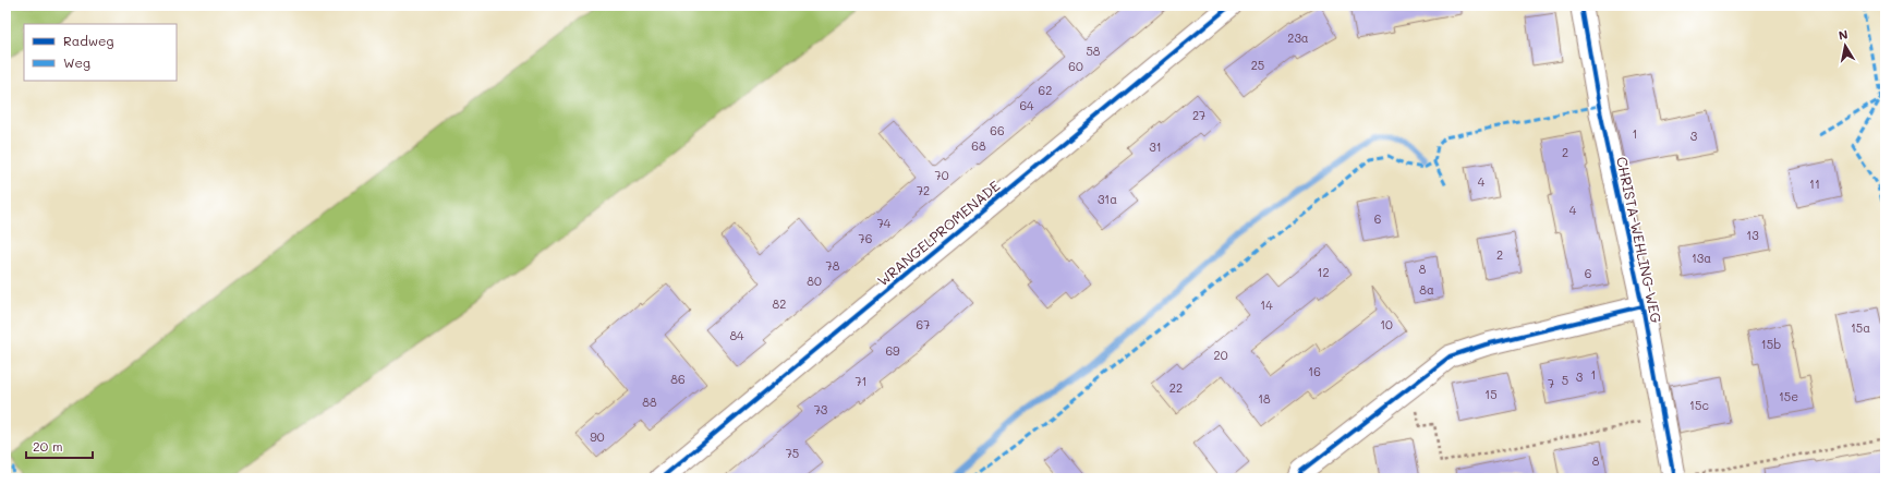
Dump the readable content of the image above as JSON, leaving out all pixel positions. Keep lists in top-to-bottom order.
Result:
{
  "streets": {
    "street": ["WRANGELPROMENADE", "CHRISTA-WEHLING-WEG"]
  },
  "house_numbers": [
    "23a",
    "58",
    "25",
    "60",
    "62",
    "64",
    "27",
    "66",
    "1",
    "3",
    "68",
    "31",
    "2",
    "70",
    "4",
    "11",
    "72",
    "31a",
    "4",
    "6",
    "74",
    "13",
    "76",
    "2",
    "13a",
    "78",
    "8",
    "12",
    "6",
    "80",
    "8a",
    "82",
    "14",
    "67",
    "10",
    "15a",
    "84",
    "15b",
    "69",
    "20",
    "16",
    "1",
    "3",
    "86",
    "5",
    "71",
    "7",
    "22",
    "15",
    "15e",
    "18",
    "88",
    "15c",
    "73",
    "90",
    "75",
    "8"
  ],
  "legend": ["Radweg", "Weg"],
  "scale_bar": "20 m",
  "north": "top"
}
